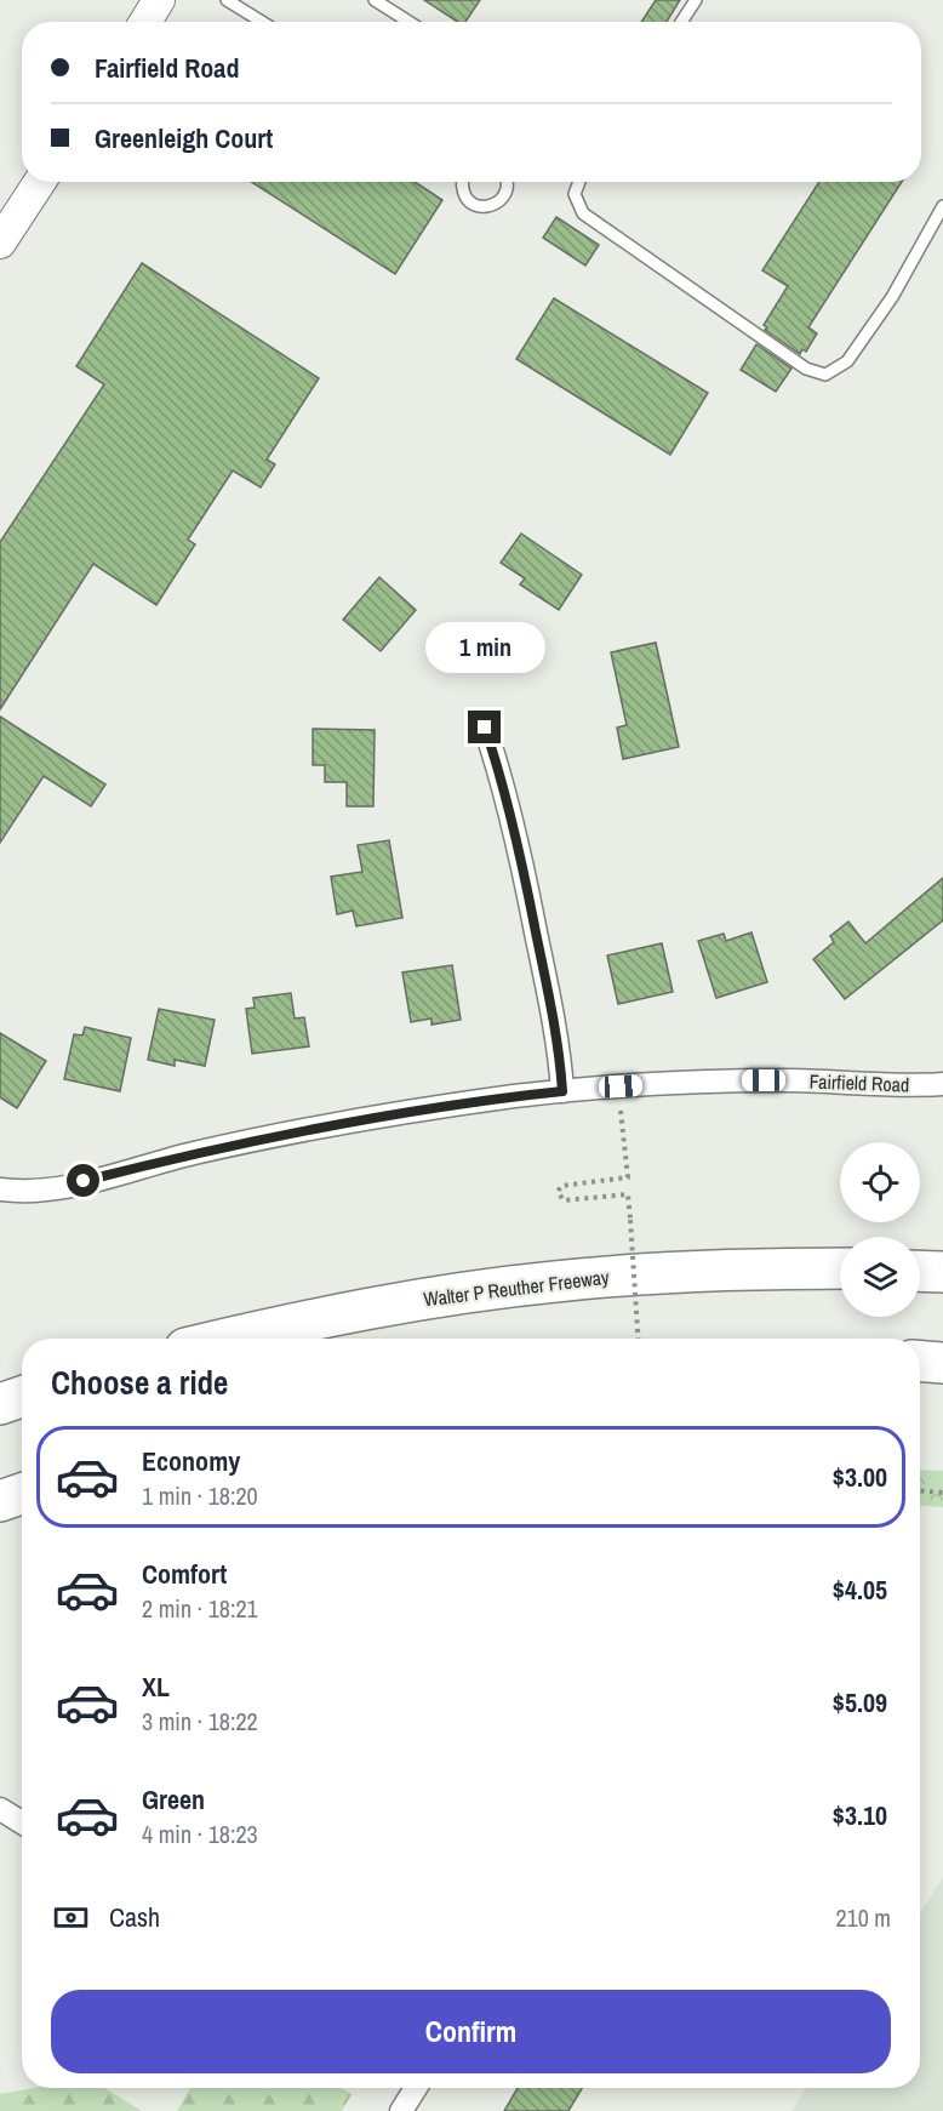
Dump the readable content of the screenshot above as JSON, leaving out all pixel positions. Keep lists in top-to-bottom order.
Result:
{
  "streets": {
    "highway": ["Walter P Reuther Freeway"],
    "street": ["Fairfield Road"]
  },
  "page": {
    "banner": ["Fairfield Road", "Greenleigh Court"],
    "bubble": "1 min",
    "heading": "Choose a ride",
    "list": [
      {
        "name": "Economy",
        "note": "1 min · 18:20",
        "value": "$3.00"
      },
      {
        "name": "Comfort",
        "note": "2 min · 18:21",
        "value": "$4.05"
      },
      {
        "name": "XL",
        "note": "3 min · 18:22",
        "value": "$5.09"
      },
      {
        "name": "Green",
        "note": "4 min · 18:23",
        "value": "$3.10"
      }
    ],
    "pay": ["Cash", "210 m"],
    "buttons": "Confirm"
  }
}
